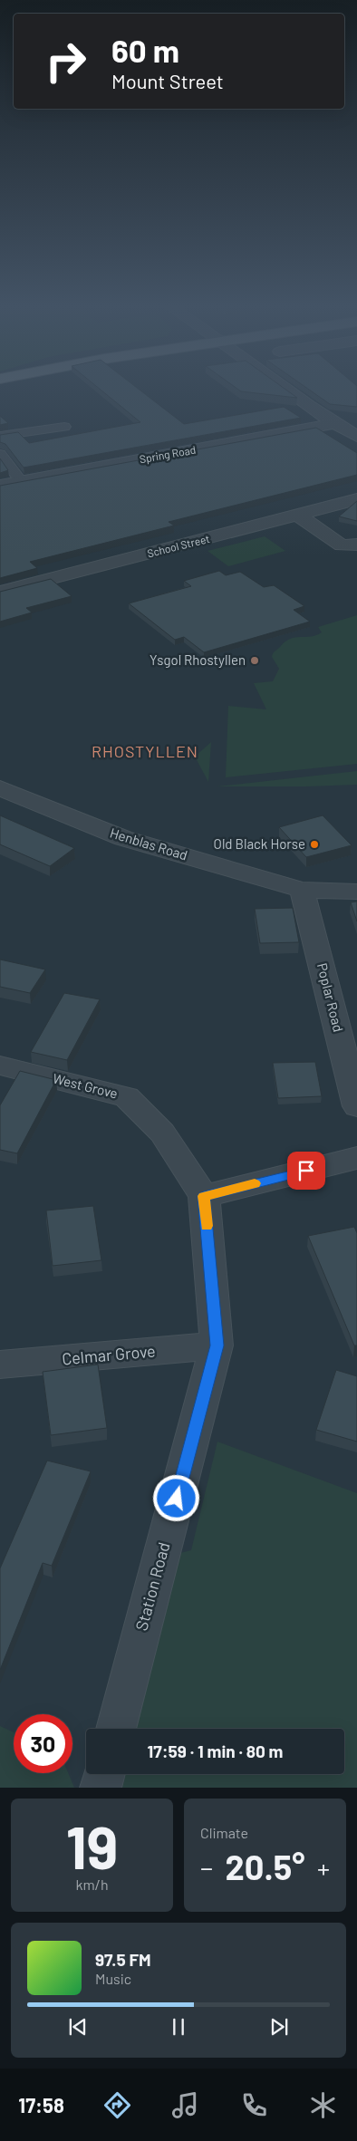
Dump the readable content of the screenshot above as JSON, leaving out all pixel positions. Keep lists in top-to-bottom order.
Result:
{
  "streets": {
    "street": [
      "Spring Road",
      "School Street",
      "Henblas Road",
      "Poplar Road",
      "West Grove",
      "Celmar Grove",
      "Station Road"
    ]
  },
  "crossings": [
    ["Henblas Road", "Poplar Road"],
    ["West Grove", "Station Road"],
    ["Celmar Grove", "Station Road"]
  ],
  "districts": ["RHOSTYLLEN"],
  "places": ["Ysgol Rhostyllen", "Old Black Horse"],
  "page": {
    "turn": ["60 m", "Mount Street"],
    "limit": "30",
    "trip": "17:59 · 1 min · 80 m",
    "tile": [
      ["19", "km/h"],
      "Climate"
    ],
    "heat": ["−", "20.5°", "+"],
    "song": ["97.5 FM", "Music"],
    "tabs": "17:58"
  }
}
